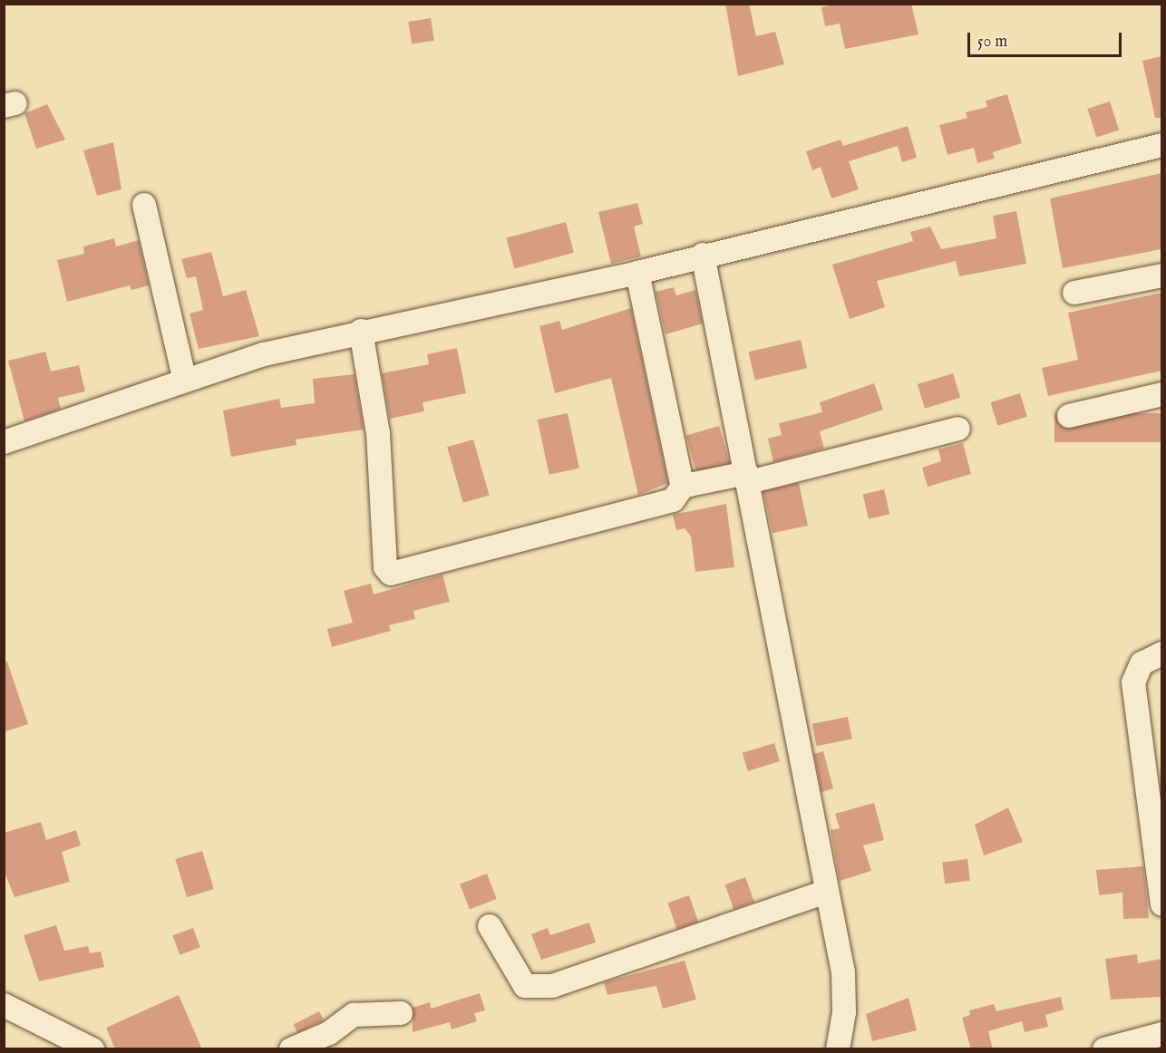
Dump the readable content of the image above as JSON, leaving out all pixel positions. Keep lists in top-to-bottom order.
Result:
{
  "scale_bar": "50 m"
}
